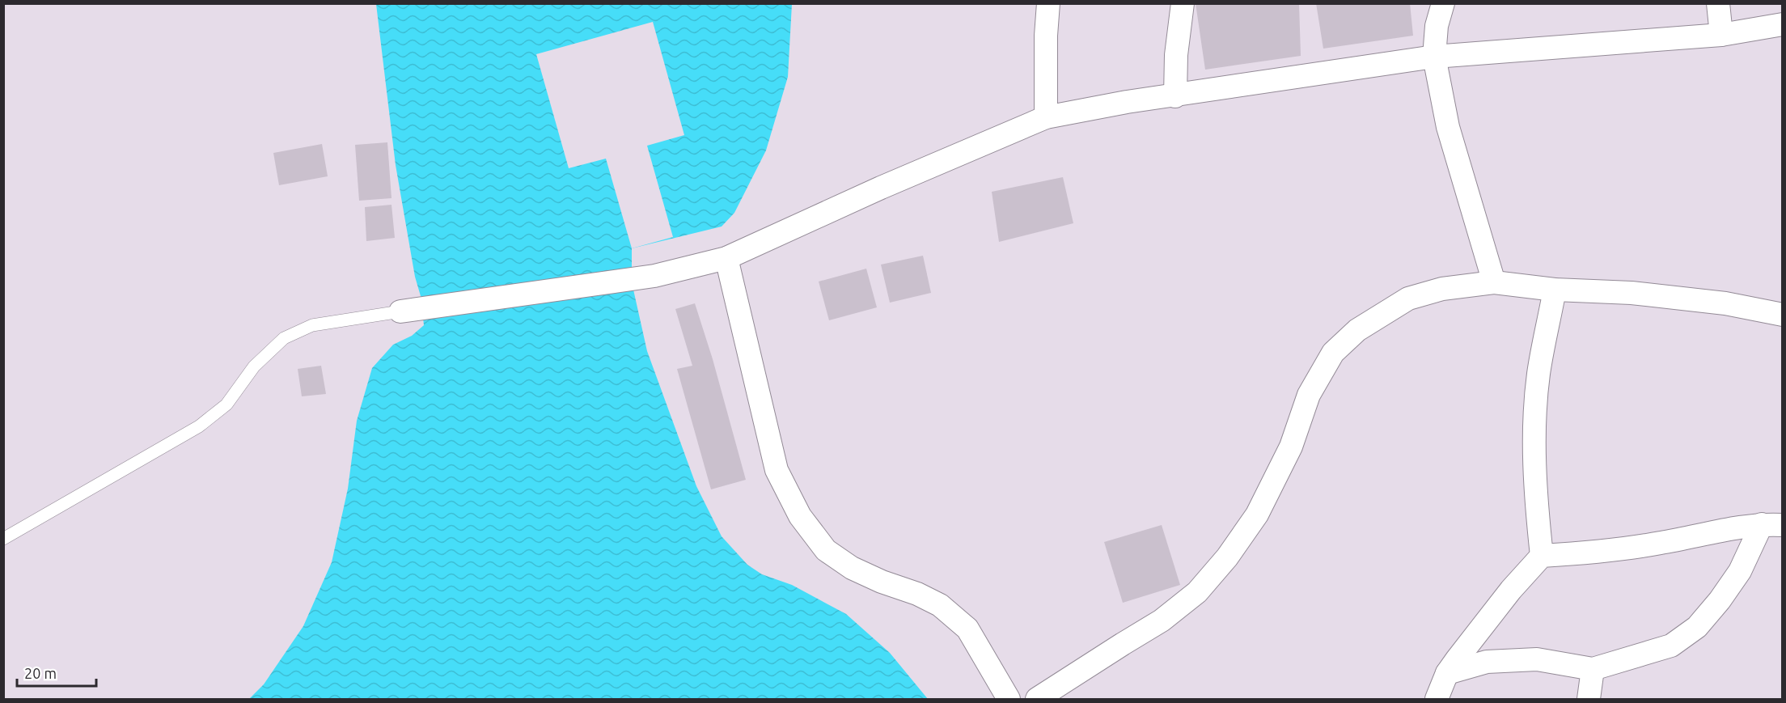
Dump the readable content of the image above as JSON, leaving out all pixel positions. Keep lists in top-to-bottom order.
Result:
{
  "scale_bar": "20 m"
}
